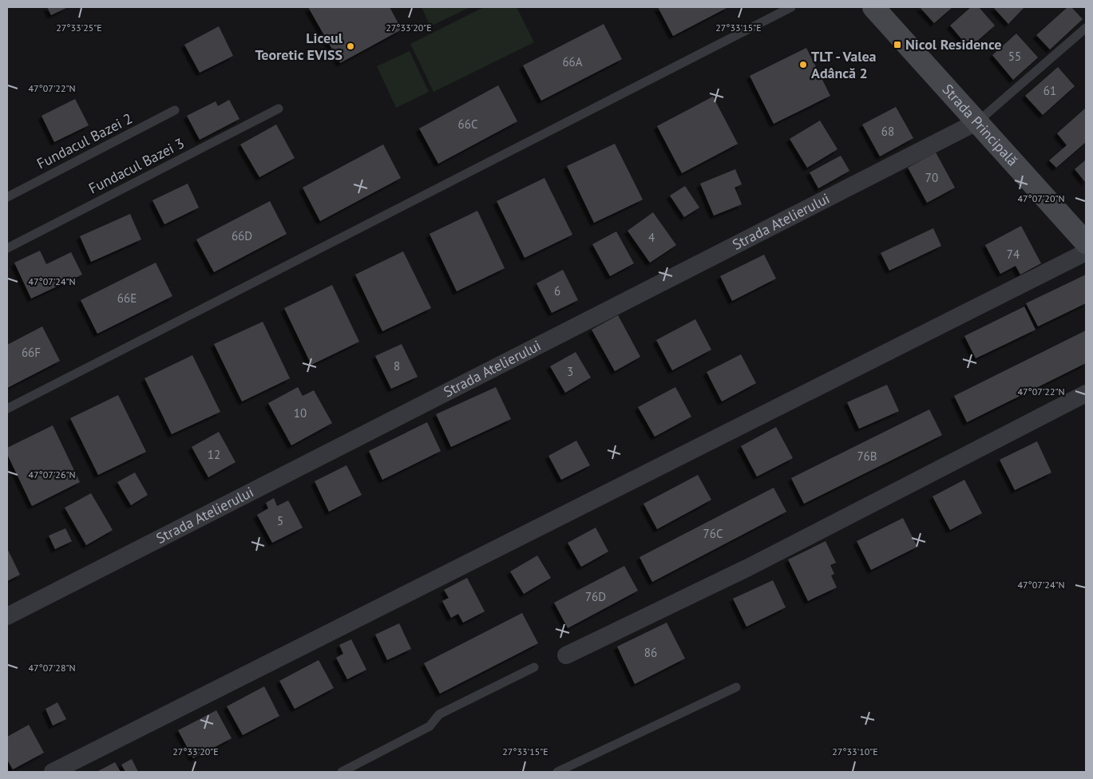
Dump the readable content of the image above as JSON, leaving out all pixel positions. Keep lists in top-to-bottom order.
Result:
{
  "streets": {
    "street": ["Strada Principală", "Strada Atelierului"],
    "lane": ["Fundacul Bazei 2", "Fundacul Bazei 3"]
  },
  "crossings": [
    ["Strada Principală", "Strada Atelierului"]
  ],
  "places": {
    "transit": ["Nicol Residence"],
    "other": ["Liceul Teoretic EVISS", "TLT - Valea Adâncă 2"]
  },
  "house_numbers": [
    "55",
    "66A",
    "61",
    "66C",
    "68",
    "70",
    "66D",
    "4",
    "74",
    "6",
    "66E",
    "66F",
    "8",
    "3",
    "10",
    "12",
    "76B",
    "5",
    "76C",
    "76D",
    "86"
  ],
  "coordinates": [
    "27°33'25\"E",
    "27°33'20\"E",
    "27°33'15\"E",
    "47°07'22\"N",
    "47°07'20\"N",
    "47°07'24\"N",
    "47°07'26\"N",
    "47°07'28\"N",
    "27°33'10\"E"
  ]
}
